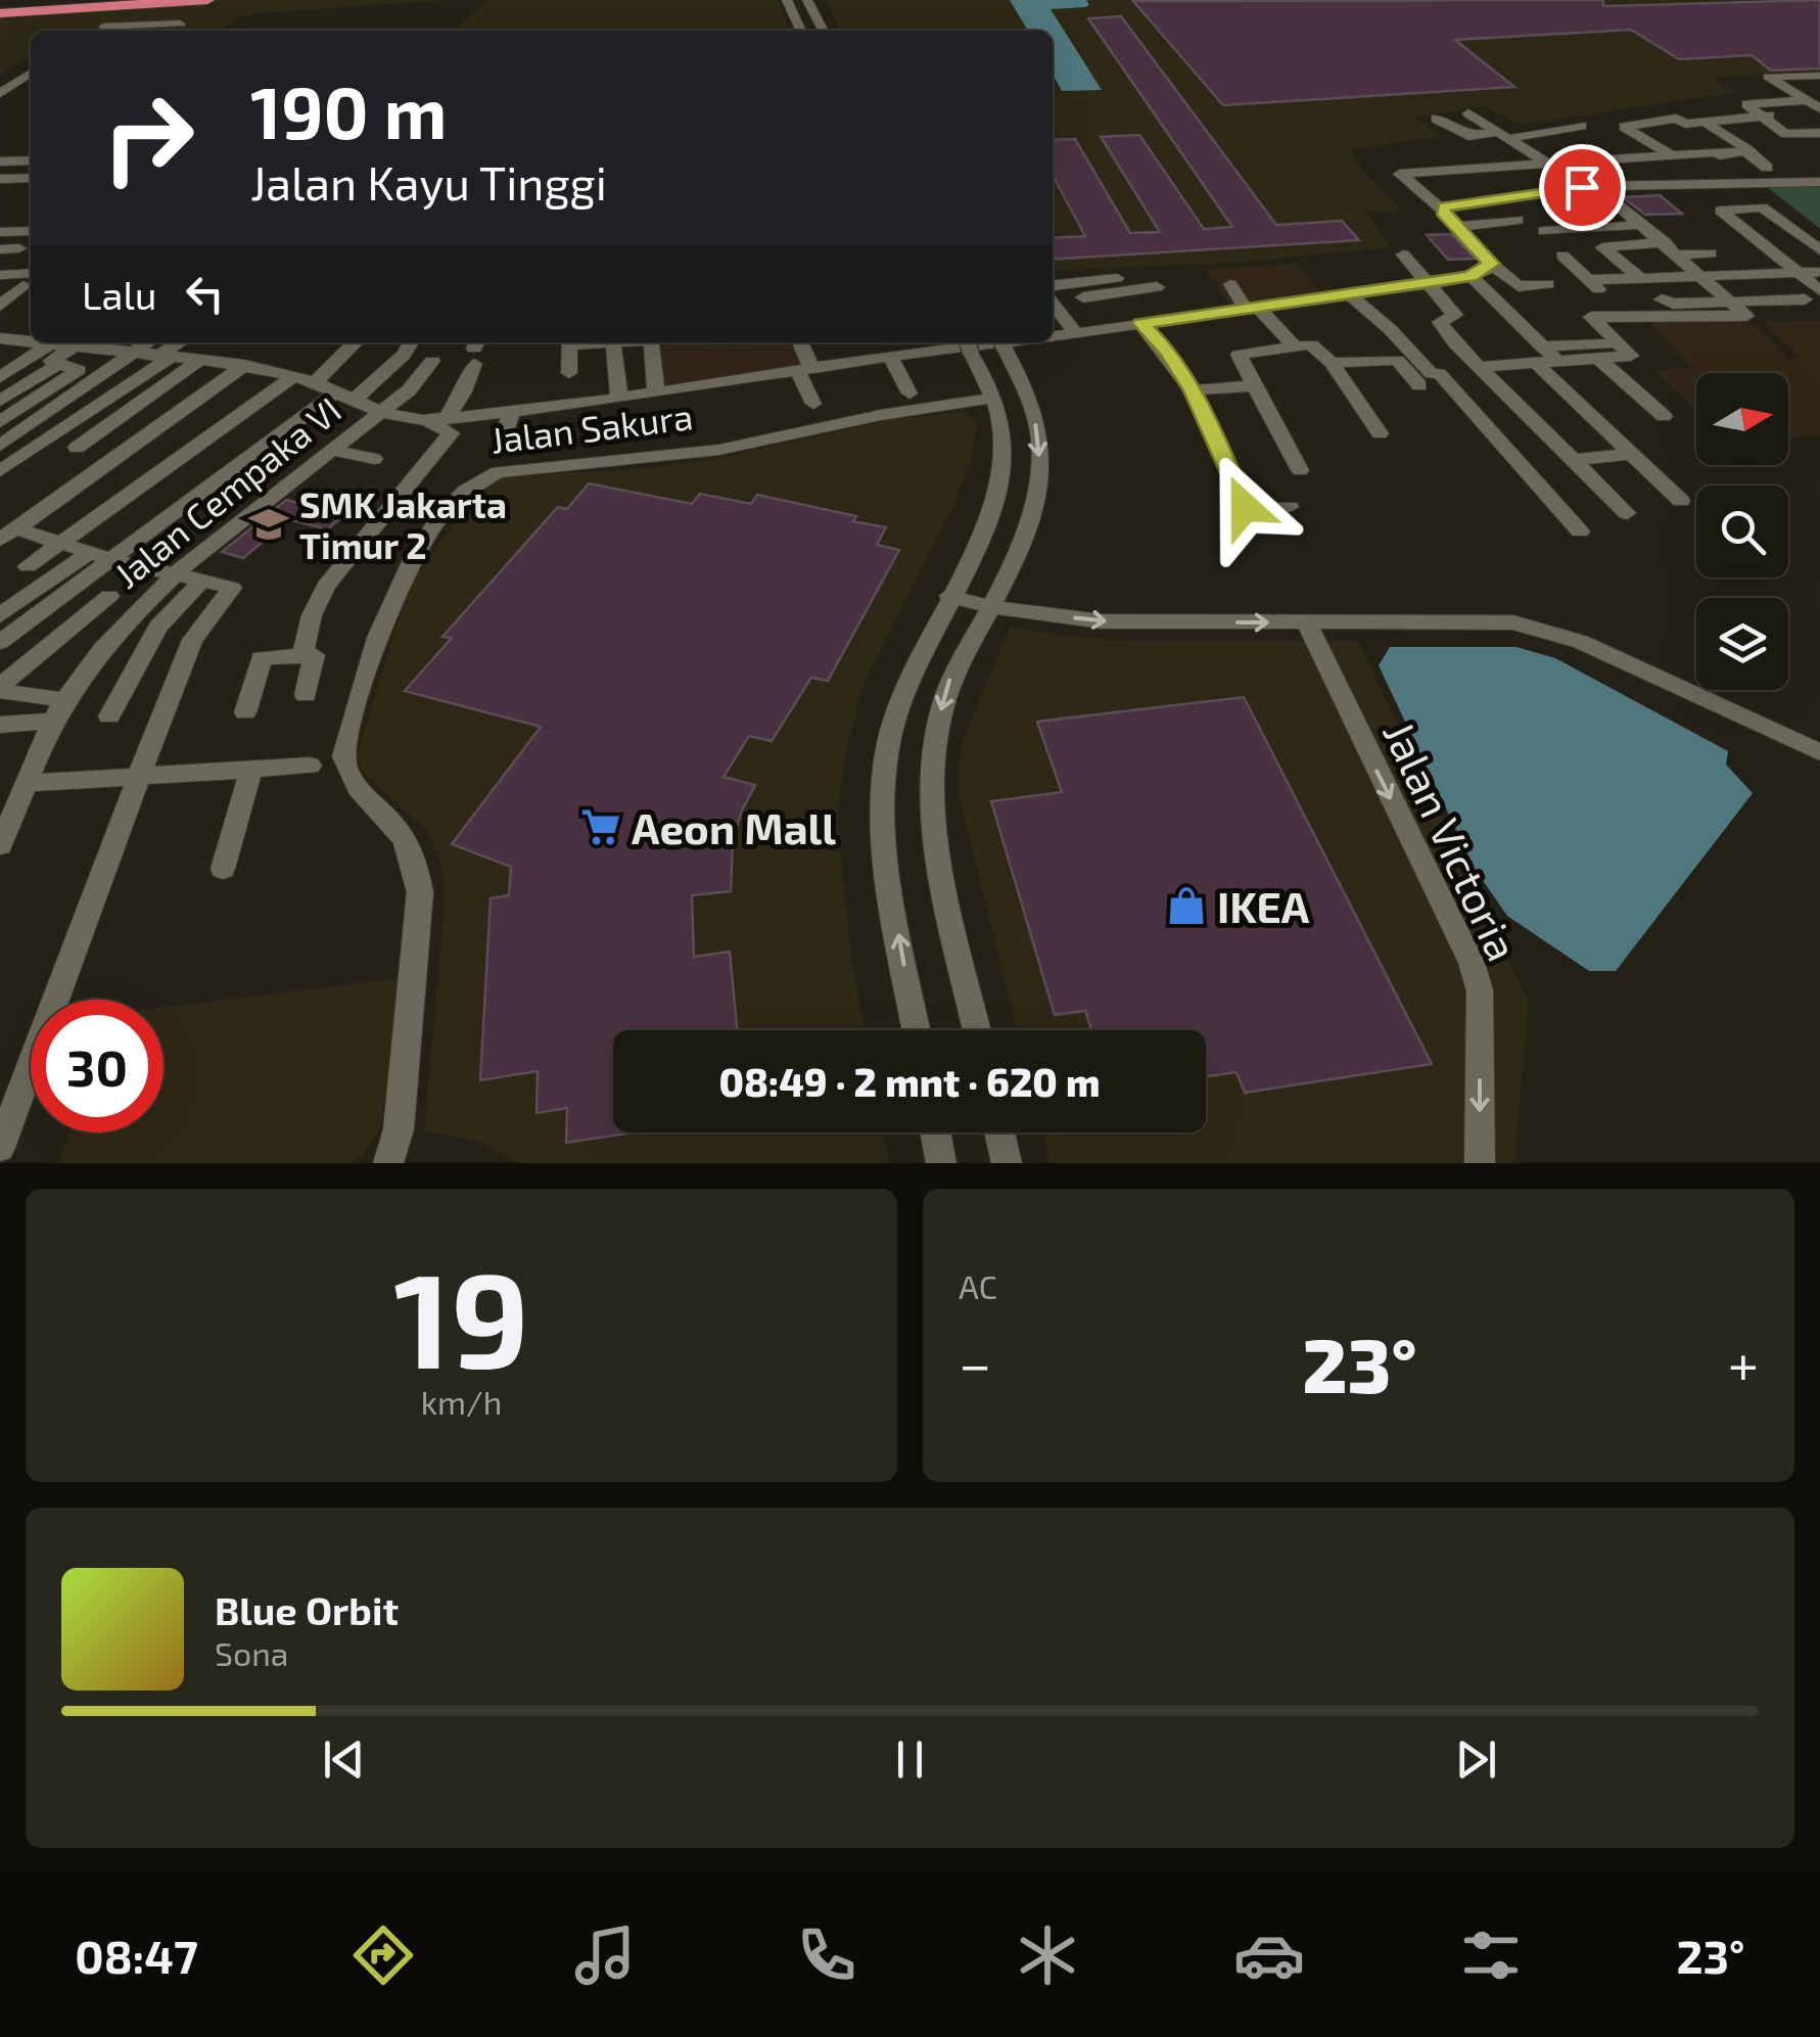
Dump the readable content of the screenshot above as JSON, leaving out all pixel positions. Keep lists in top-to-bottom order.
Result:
{
  "streets": {
    "street": ["Jalan Sakura", "Jalan Cempaka VI", "Jalan Victoria"]
  },
  "one_way": ["Jalan Victoria"],
  "places": {
    "school or university": ["SMK Jakarta Timur 2"],
    "supermarket": ["Aeon Mall"],
    "shop": ["IKEA"]
  },
  "north": "right",
  "page": {
    "turn": ["190 m", "Jalan Kayu Tinggi"],
    "then": "Lalu",
    "limit": "30",
    "trip": "08:49 · 2 mnt · 620 m",
    "tile": [
      ["19", "km/h"],
      "AC"
    ],
    "heat": ["−", "23°", "+"],
    "song": ["Blue Orbit", "Sona"],
    "tabs": ["08:47", "23°"]
  }
}
